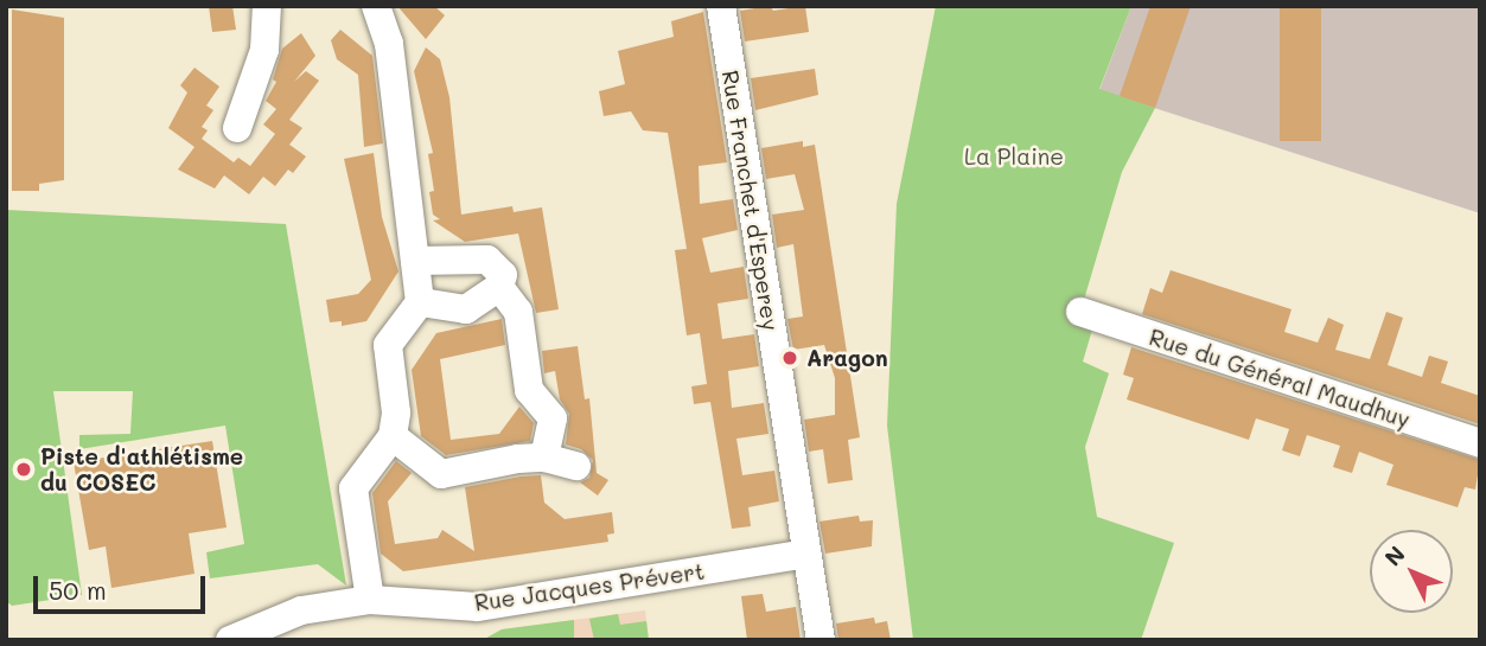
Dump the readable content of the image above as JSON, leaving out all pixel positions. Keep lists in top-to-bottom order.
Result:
{
  "streets": {
    "street": ["Rue Franchet d'Esperey", "Rue du Général Maudhuy", "Rue Jacques Prévert"]
  },
  "crossings": [
    ["Rue Franchet d'Esperey", "Rue Jacques Prévert"]
  ],
  "parks": ["La Plaine"],
  "places": ["Aragon", "Piste d'athlétisme du COSEC"],
  "scale_bar": "50 m",
  "north": "top left"
}
